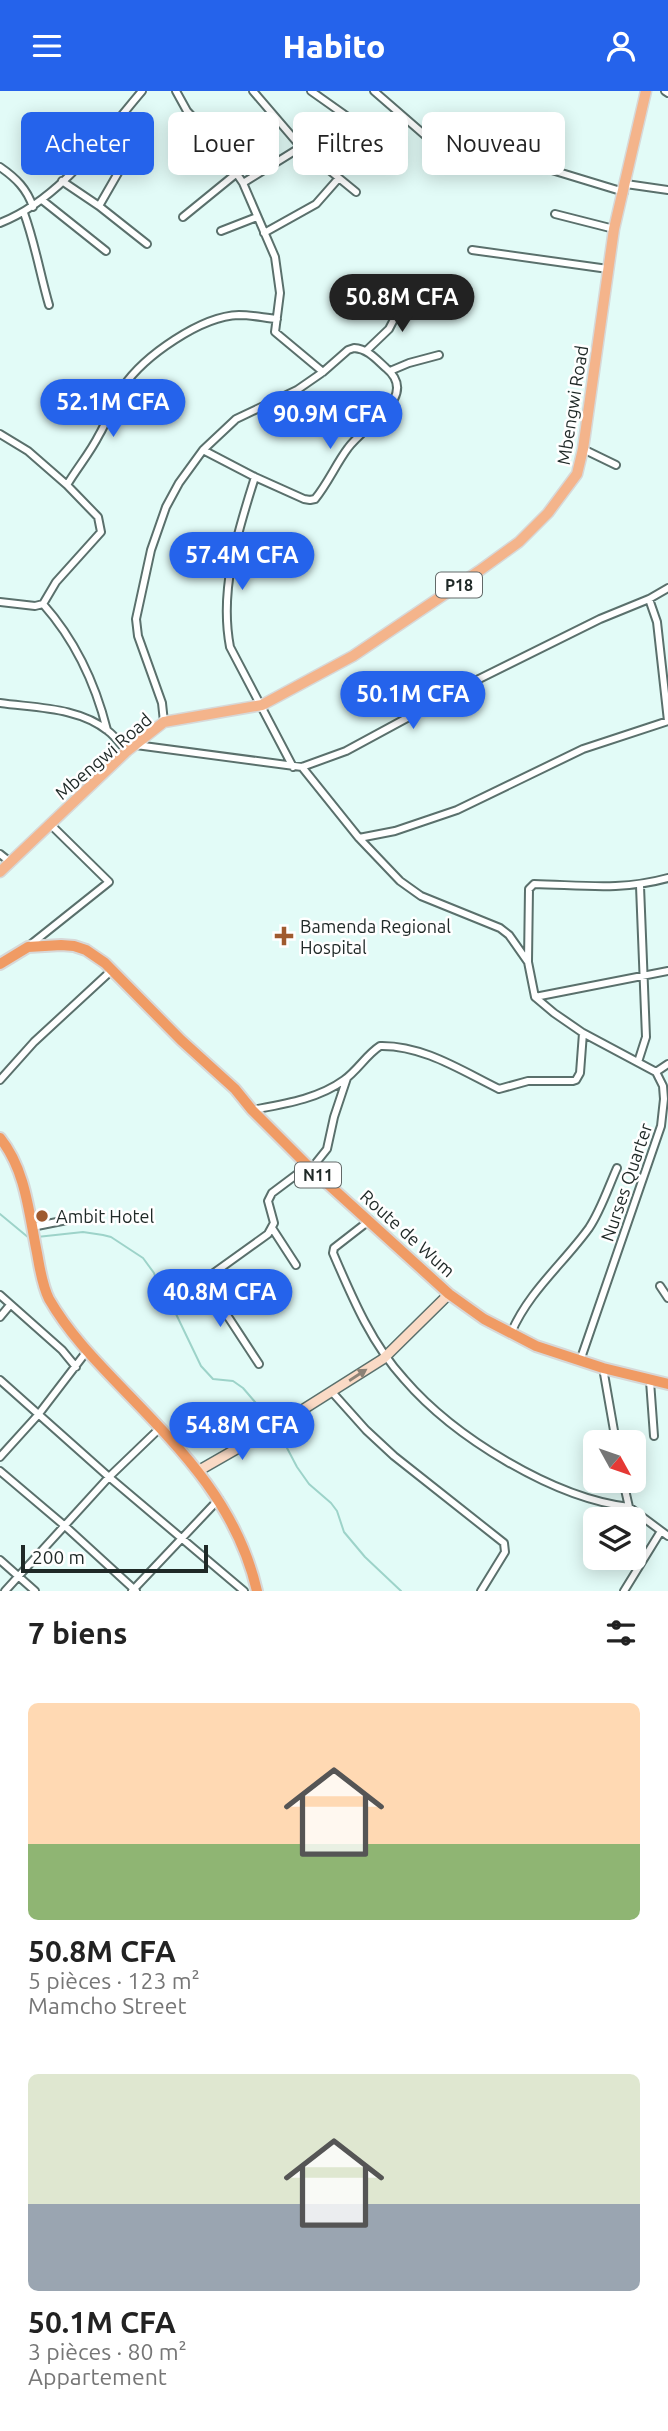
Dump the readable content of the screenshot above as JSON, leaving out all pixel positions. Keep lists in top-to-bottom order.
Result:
{
  "streets": {
    "highway": ["N11", "Route de Wum"],
    "main road": ["Mbengwi Road", "P18"],
    "street": ["Nurses Quarter"]
  },
  "crossings": [
    ["Nurses Quarter", "Route de Wum"]
  ],
  "places": {
    "health": ["Bamenda Regional Hospital"],
    "other": ["Ambit Hotel"]
  },
  "scale_bar": "200 m",
  "north": "bottom right",
  "page": {
    "header": "Habito",
    "chip": [
      "Acheter",
      "Louer",
      "Filtres",
      "Nouveau"
    ],
    "price": [
      "50.8M CFA",
      "52.1M CFA",
      "90.9M CFA",
      "57.4M CFA",
      "50.1M CFA",
      "40.8M CFA",
      "54.8M CFA"
    ],
    "scale": "200 m",
    "heading": "7 biens",
    "list": [
      {
        "name": "50.8M CFA",
        "note": "5 pièces · 123 m² · Mamcho Street"
      },
      {
        "name": "50.1M CFA",
        "note": "3 pièces · 80 m² · Appartement"
      }
    ]
  }
}
